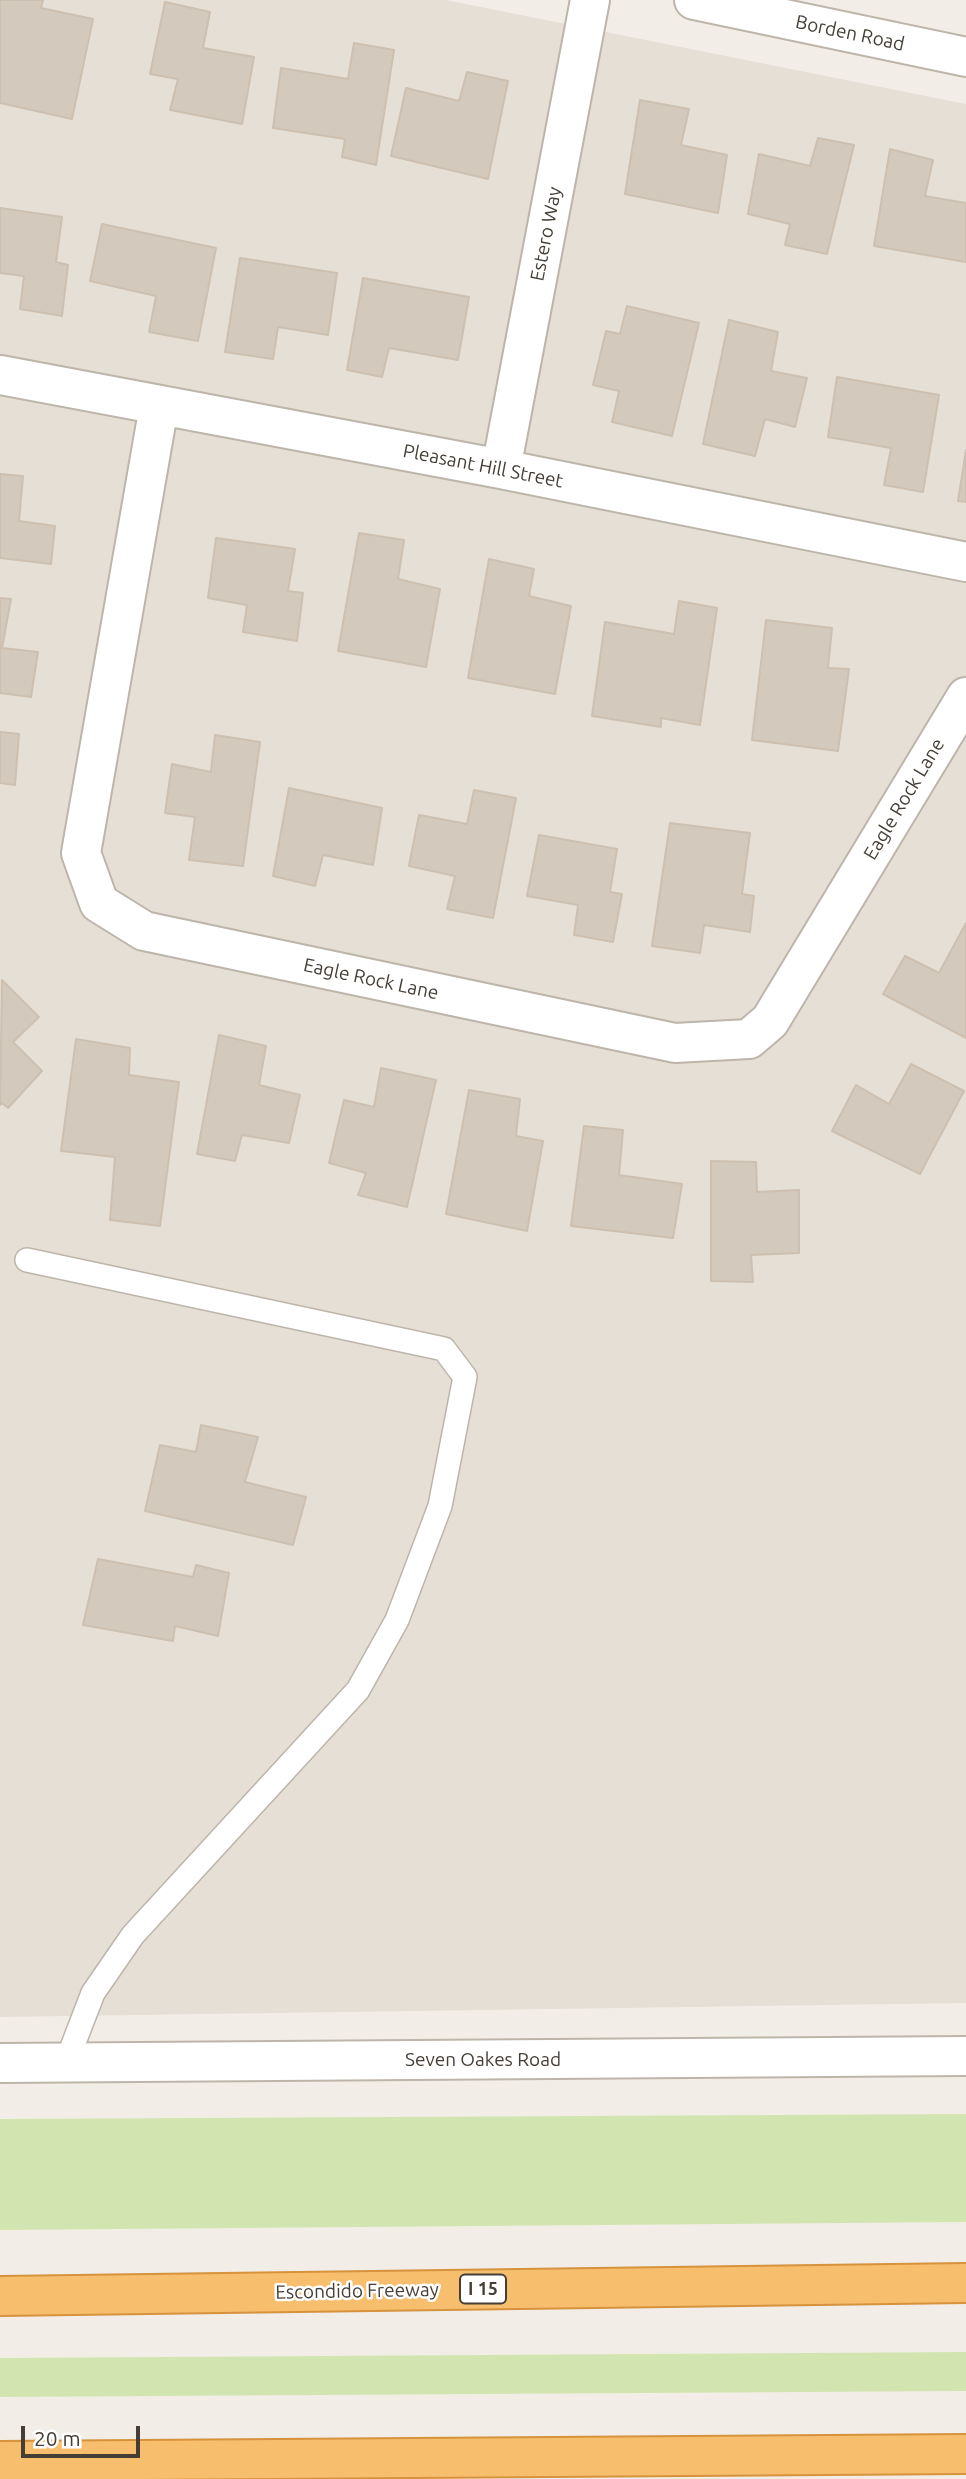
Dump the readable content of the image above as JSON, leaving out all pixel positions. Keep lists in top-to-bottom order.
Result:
{
  "streets": {
    "highway": ["I 15", "Escondido Freeway"],
    "street": [
      "Borden Road",
      "Estero Way",
      "Pleasant Hill Street",
      "Eagle Rock Lane",
      "Seven Oakes Road"
    ]
  },
  "crossings": [
    ["Estero Way", "Pleasant Hill Street"],
    ["Pleasant Hill Street", "Eagle Rock Lane"]
  ],
  "scale_bar": "20 m"
}
